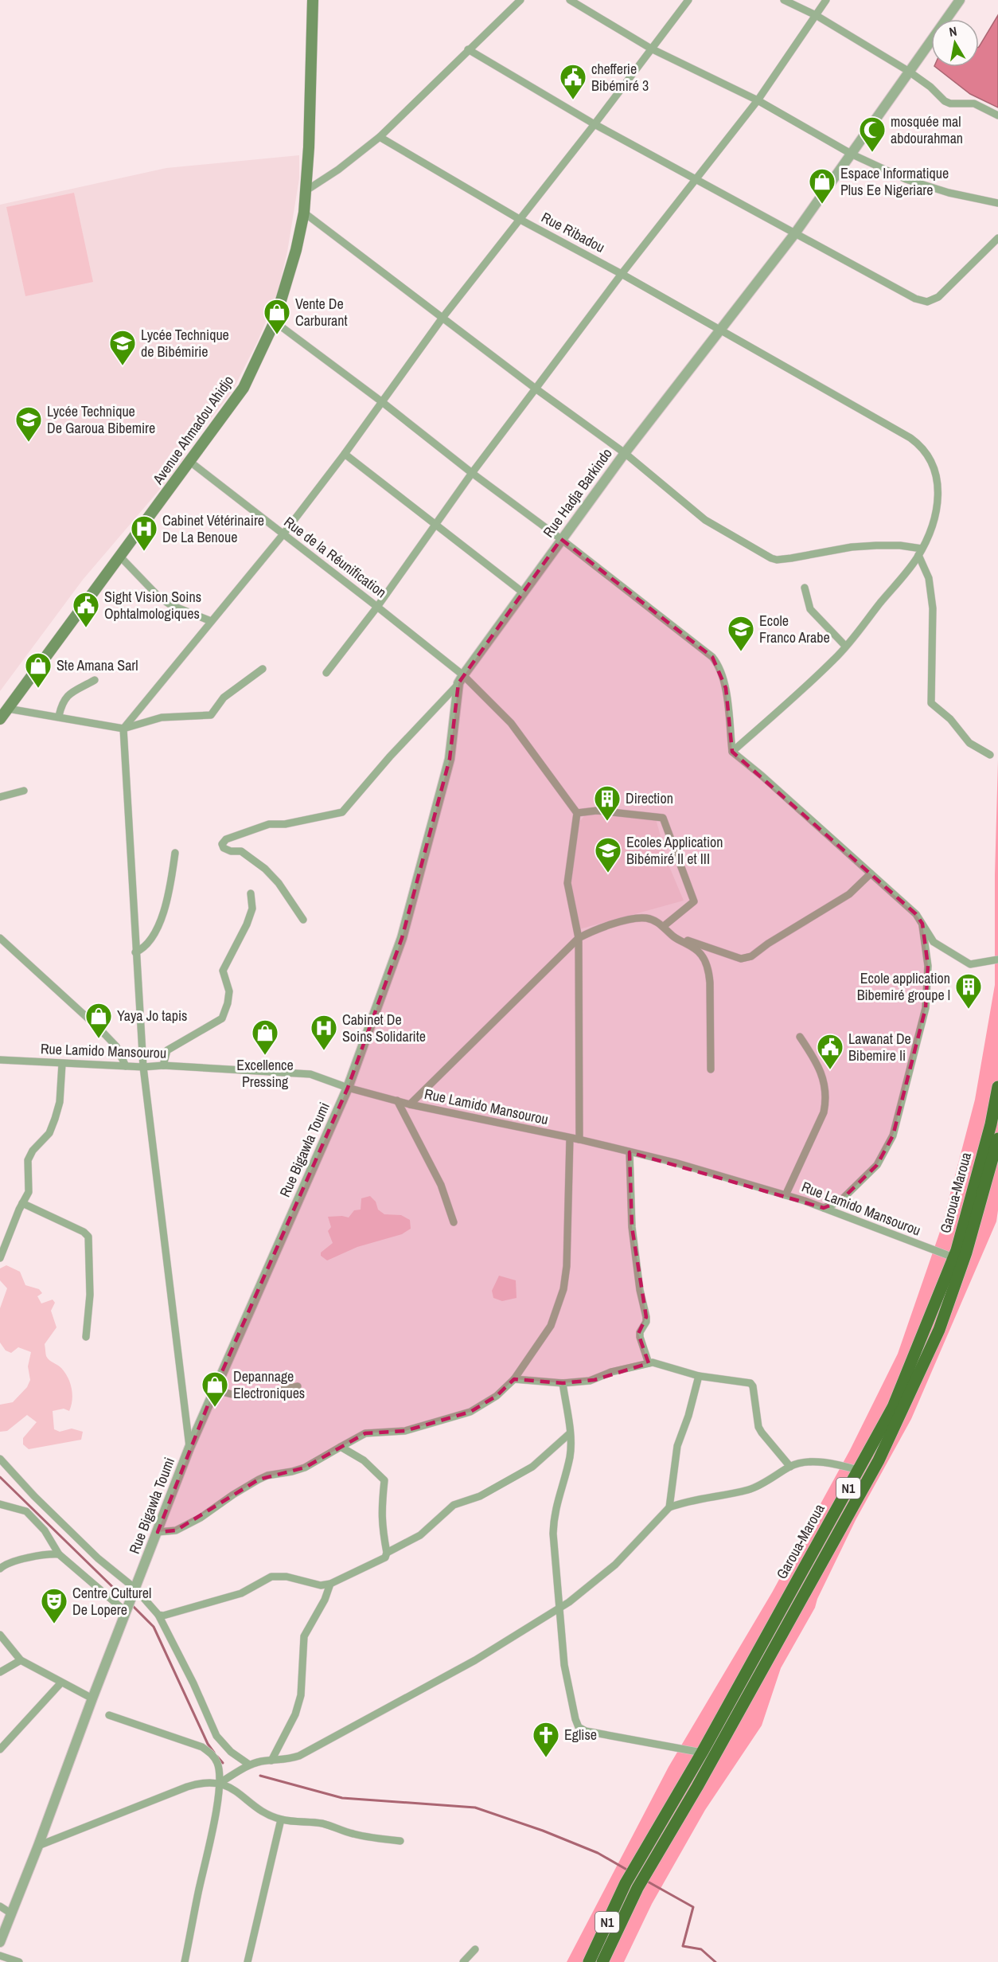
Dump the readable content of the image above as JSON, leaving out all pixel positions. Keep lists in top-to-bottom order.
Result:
{
  "streets": {
    "highway": ["Garoua-Maroua", "N1"],
    "main road": ["Avenue Ahmadou Ahidjo"],
    "street": [
      "Rue Ribadou",
      "Rue Hadja Barkindo",
      "Rue de la Réunification",
      "Rue Lamido Mansourou",
      "Rue Bigawla Toumi"
    ]
  },
  "crossings": [
    ["Rue Ribadou", "Rue Hadja Barkindo"],
    ["Avenue Ahmadou Ahidjo", "Rue de la Réunification"],
    ["Rue Hadja Barkindo", "Rue de la Réunification"],
    ["Rue Hadja Barkindo", "Rue Bigawla Toumi"],
    ["Rue de la Réunification", "Rue Bigawla Toumi"],
    ["Rue Lamido Mansourou", "Rue Bigawla Toumi"],
    ["Rue Lamido Mansourou", "Garoua-Maroua"]
  ],
  "places": {
    "public building": ["chefferie Bibémiré 3", "Sight Vision Soins Ophtalmologiques", "Lawanat De Bibemire Ii"],
    "mosque": ["mosquée mal abdourahman"],
    "shop": [
      "Espace Informatique Plus Ee Nigeriare",
      "Vente De Carburant",
      "Ste Amana Sarl",
      "Yaya Jo tapis",
      "Excellence Pressing",
      "Depannage Electroniques"
    ],
    "school or university": [
      "Lycée Technique de Bibémirie",
      "Lycée Technique De Garoua Bibemire",
      "Ecole Franco Arabe",
      "Ecoles Application Bibémiré II et III"
    ],
    "hospital": ["Cabinet Vétérinaire De La Benoue", "Cabinet De Soins Solidarite"],
    "building": ["Direction", "Ecole application Bibemiré groupe l"],
    "theatre": ["Centre Culturel De Lopere"],
    "church": ["Eglise"]
  },
  "north": "top"
}
